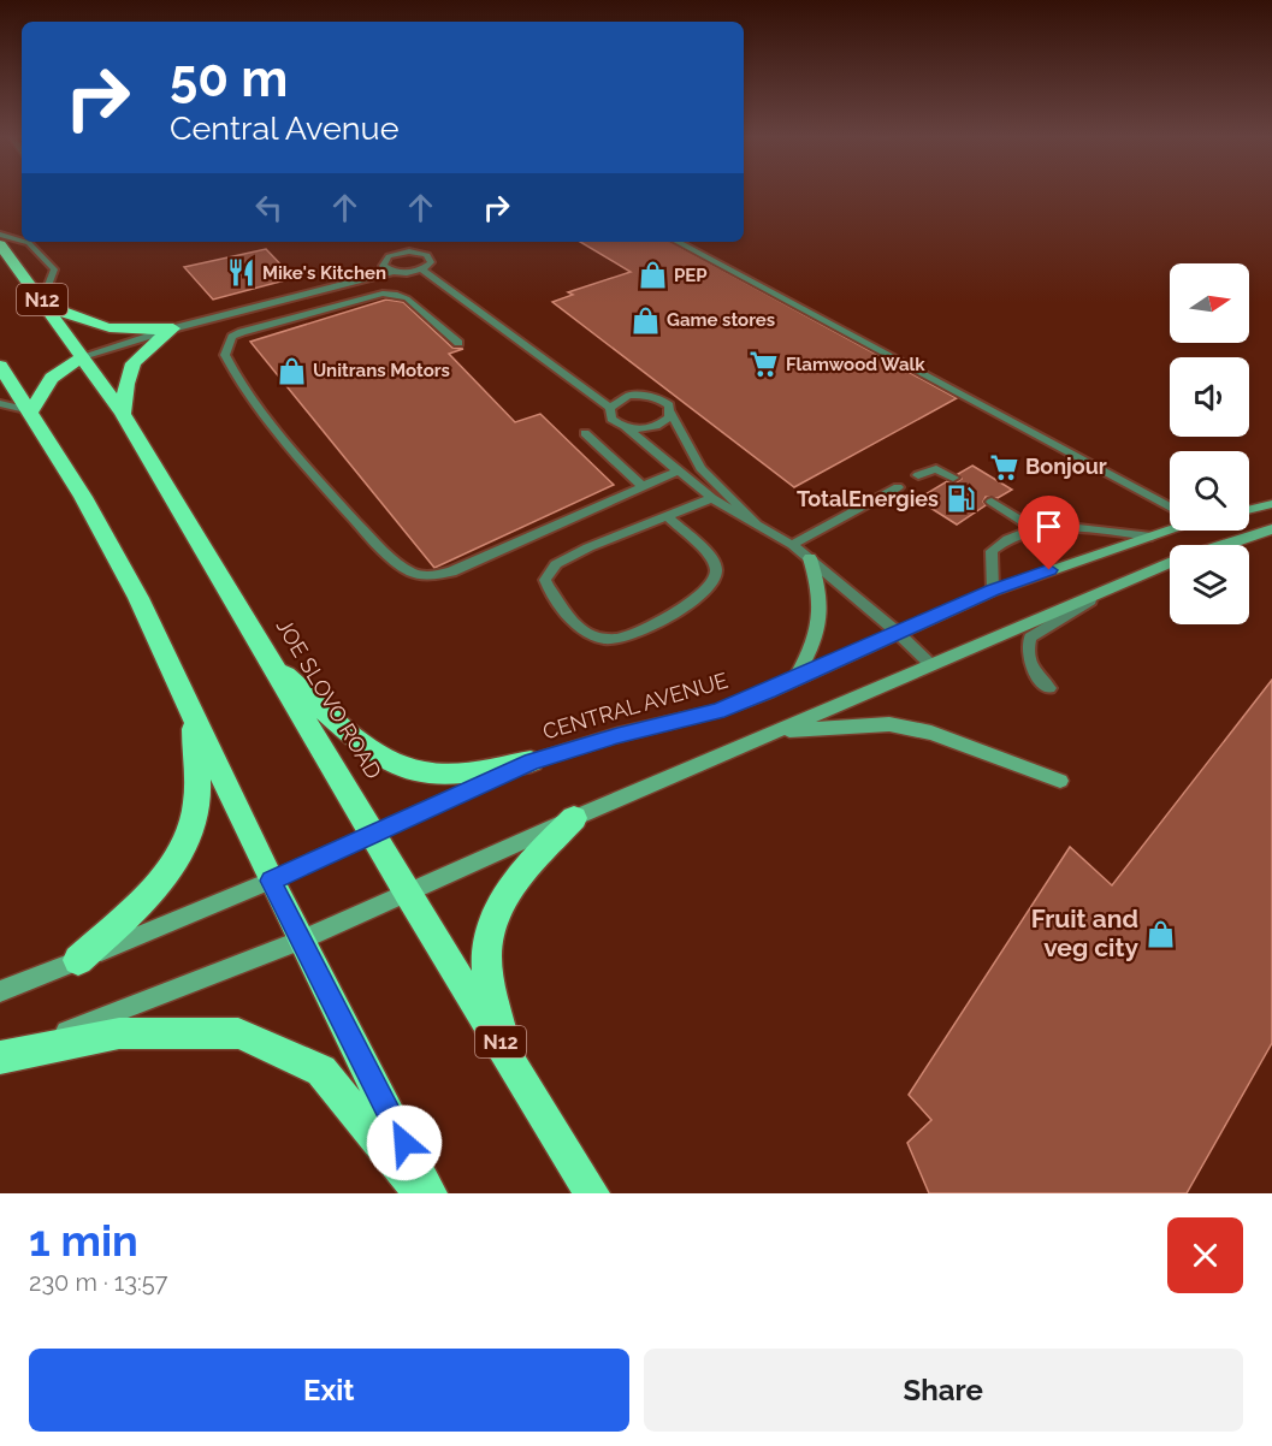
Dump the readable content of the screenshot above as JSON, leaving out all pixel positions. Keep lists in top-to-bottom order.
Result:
{
  "streets": {
    "highway": ["N12", "JOE SLOVO ROAD"],
    "street": ["CENTRAL AVENUE"]
  },
  "crossings": [
    ["JOE SLOVO ROAD", "CENTRAL AVENUE"]
  ],
  "places": {
    "restaurant": ["Mike's Kitchen"],
    "shop": [
      "PEP",
      "Game stores",
      "Unitrans Motors",
      "Fruit and veg city"
    ],
    "supermarket": ["Flamwood Walk", "Bonjour"],
    "fuel station": ["TotalEnergies"]
  },
  "north": "right",
  "page": {
    "turn": ["50 m", "Central Avenue"],
    "heading": ["1 min", "230 m · 13:57"],
    "buttons": ["Exit", "Share"]
  }
}
